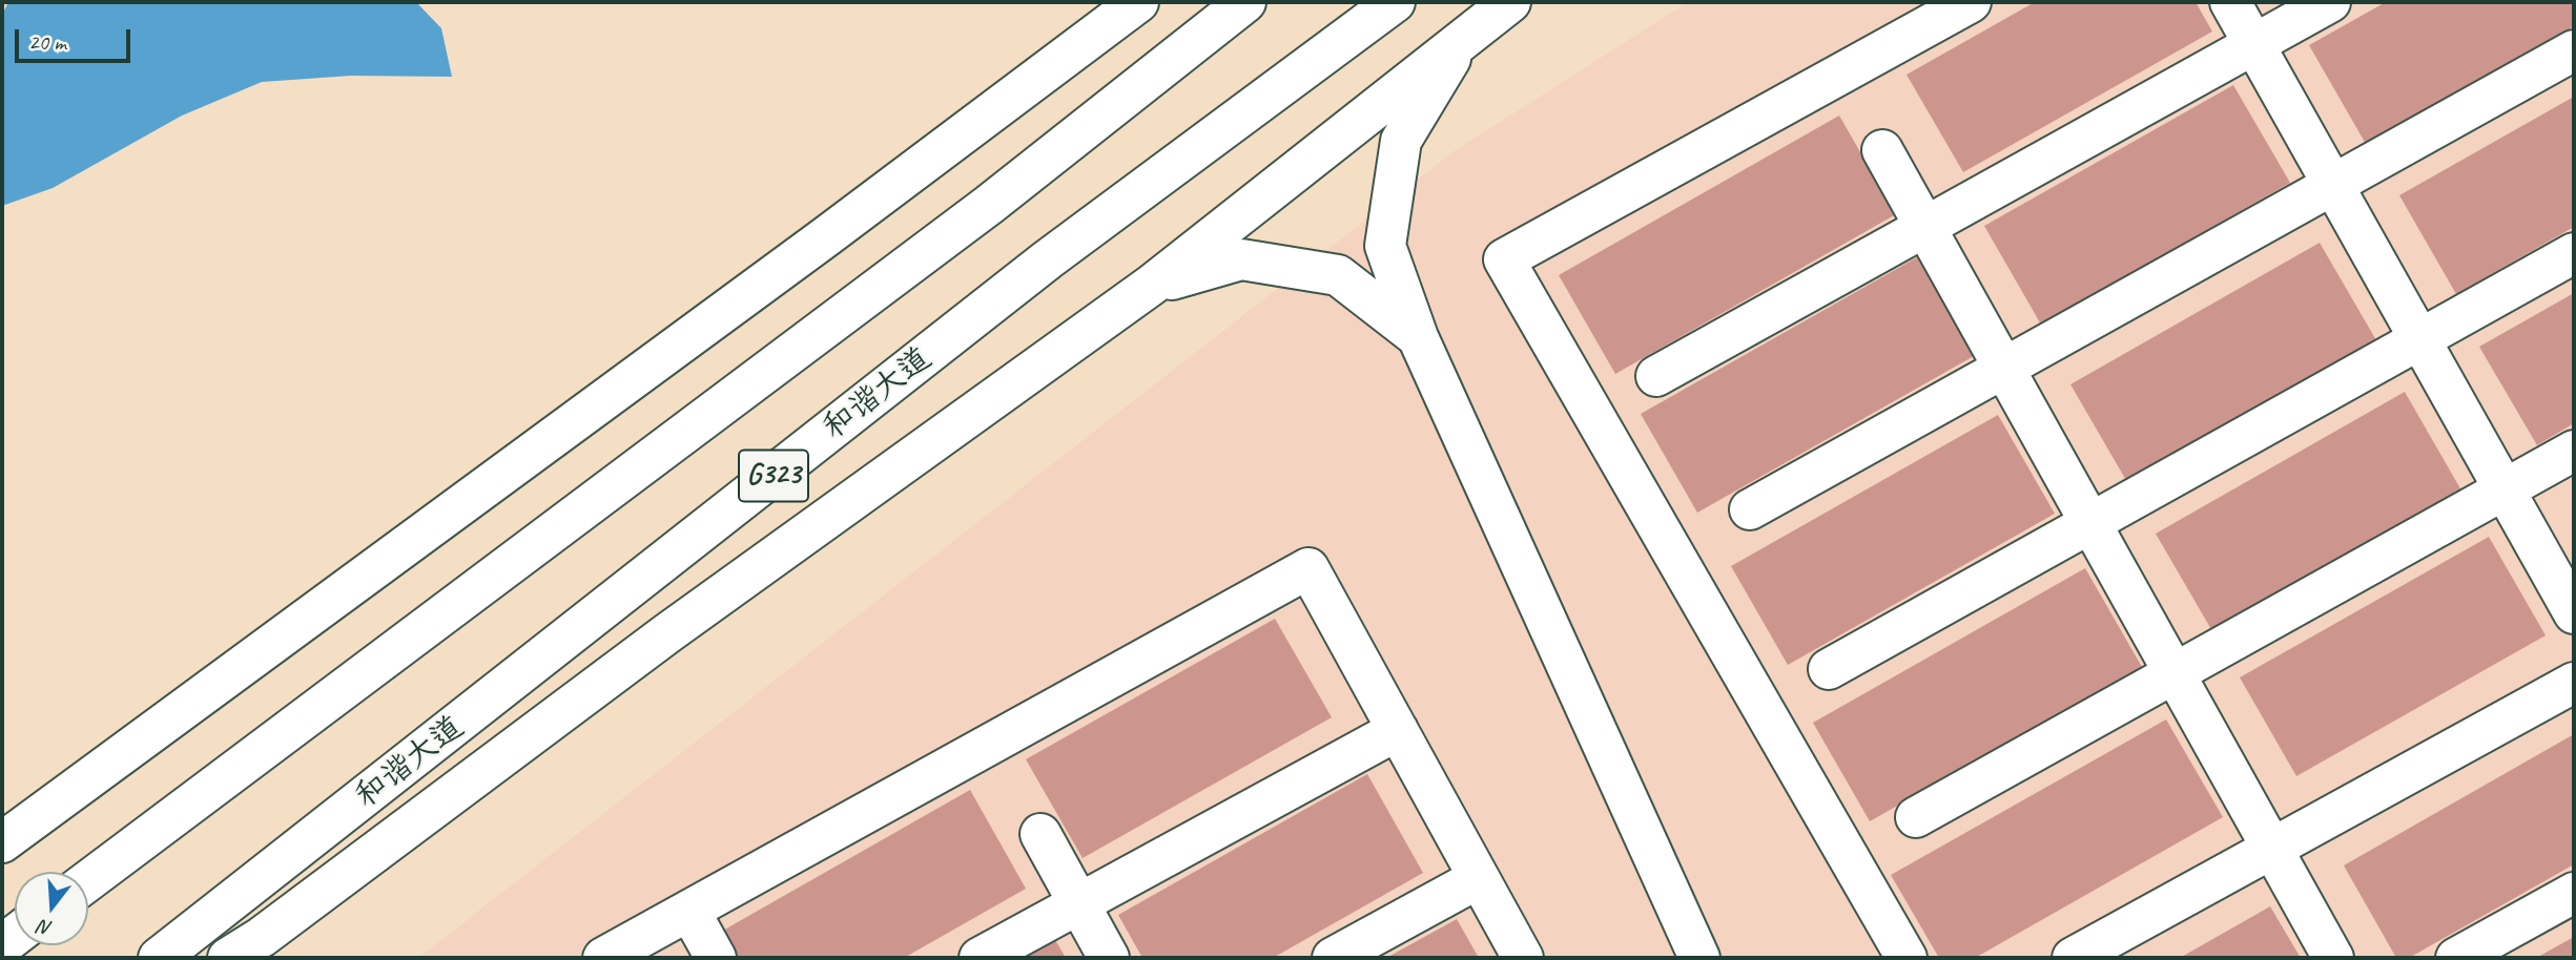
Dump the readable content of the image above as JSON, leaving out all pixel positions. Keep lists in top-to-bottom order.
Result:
{
  "streets": {
    "main road": ["和谐大道", "G323"]
  },
  "scale_bar": "20 m",
  "north": "bottom"
}
